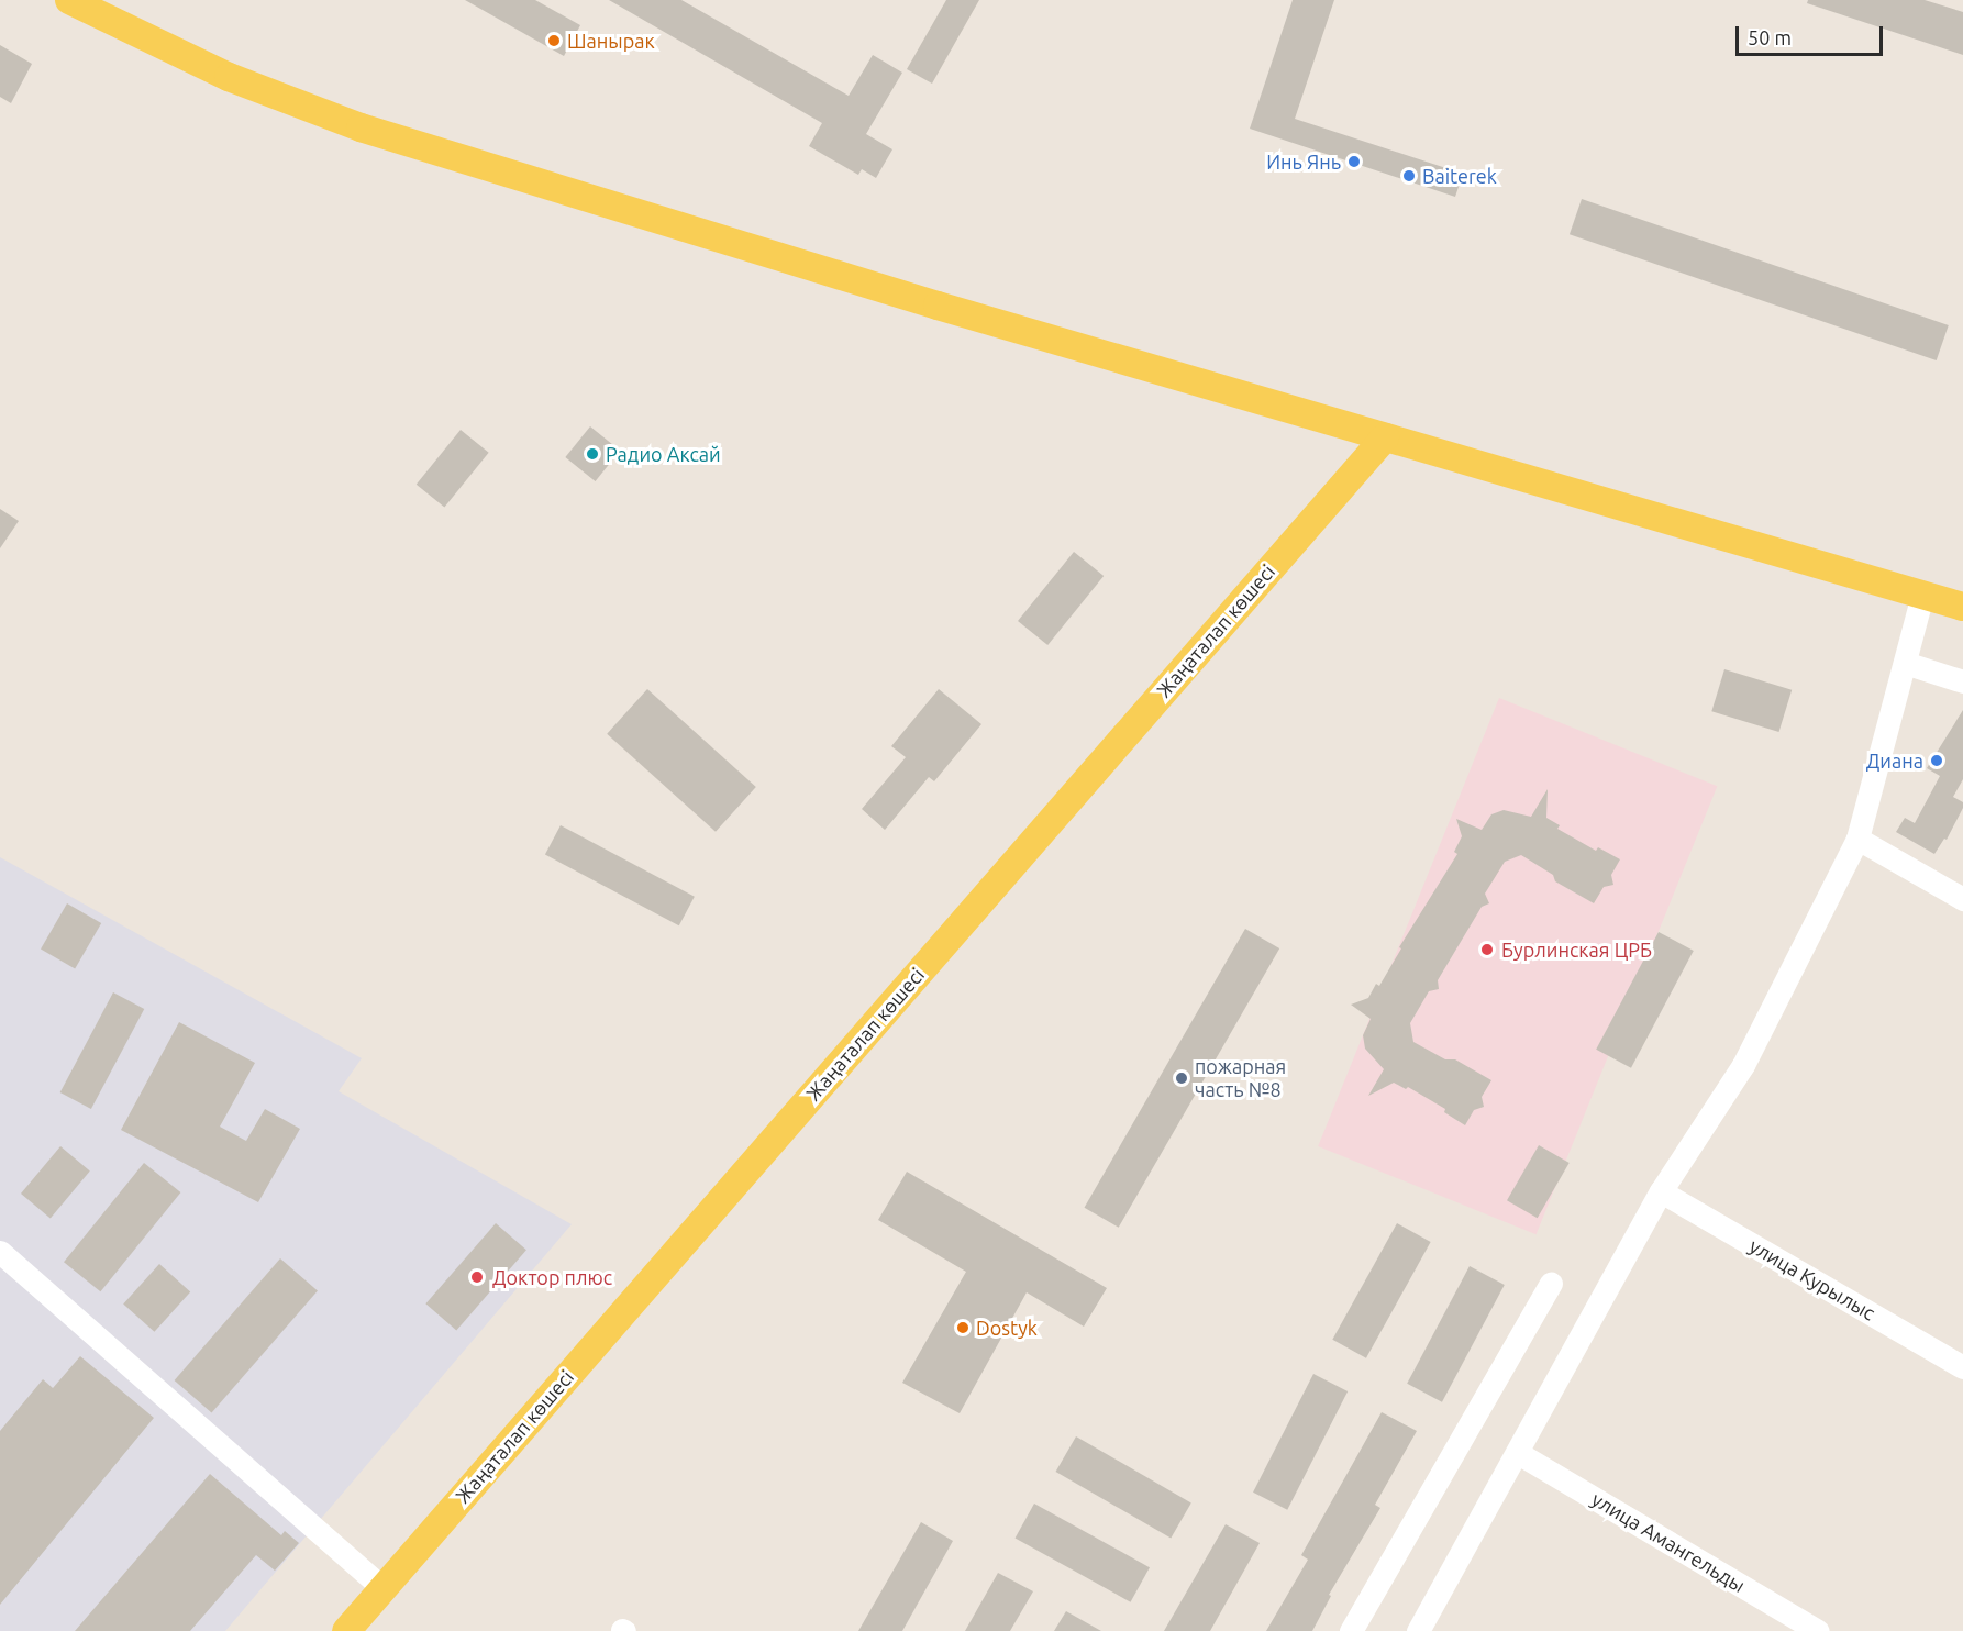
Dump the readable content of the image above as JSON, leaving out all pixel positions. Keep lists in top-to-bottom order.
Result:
{
  "streets": {
    "main road": ["Жаңаталап көшесі"],
    "street": ["улица Курылыс", "улица Амангельды"]
  },
  "places": [
    "Шанырак",
    "Инь Янь",
    "Baiterek",
    "Радио Аксай",
    "Диана",
    "Бурлинская ЦРБ",
    "пожарная часть №8",
    "Доктор плюс",
    "Dostyk"
  ],
  "scale_bar": "50 m"
}
